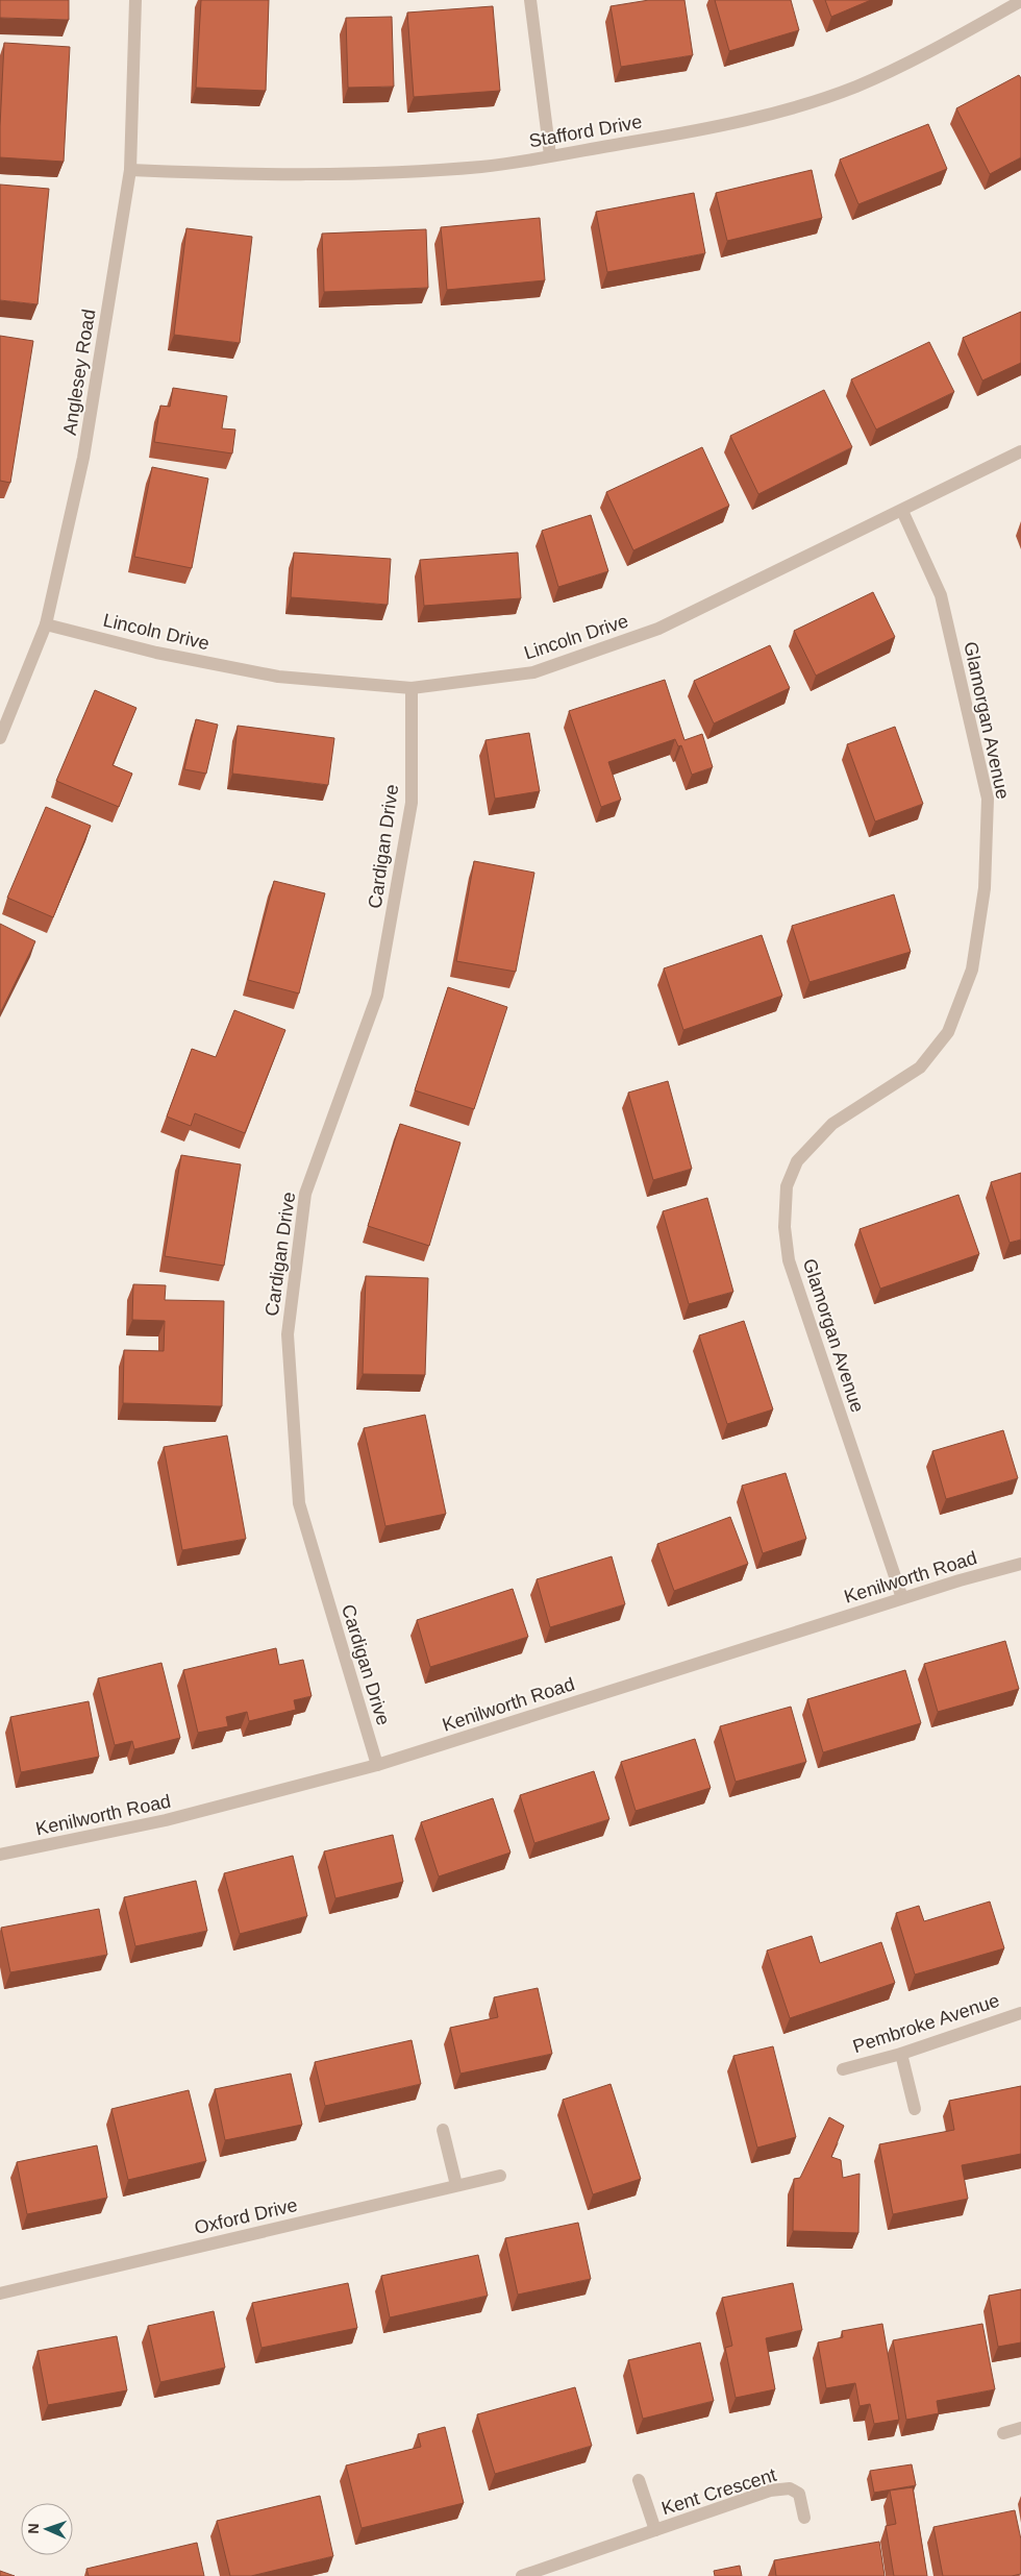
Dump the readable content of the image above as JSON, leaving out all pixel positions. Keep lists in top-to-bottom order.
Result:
{
  "streets": {
    "street": [
      "Stafford Drive",
      "Anglesey Road",
      "Lincoln Drive",
      "Glamorgan Avenue",
      "Cardigan Drive",
      "Kenilworth Road",
      "Pembroke Avenue",
      "Oxford Drive",
      "Kent Crescent"
    ]
  },
  "crossings": [
    ["Stafford Drive", "Anglesey Road"],
    ["Anglesey Road", "Lincoln Drive"],
    ["Lincoln Drive", "Glamorgan Avenue"],
    ["Lincoln Drive", "Cardigan Drive"],
    ["Glamorgan Avenue", "Kenilworth Road"],
    ["Cardigan Drive", "Kenilworth Road"]
  ],
  "north": "left"
}
